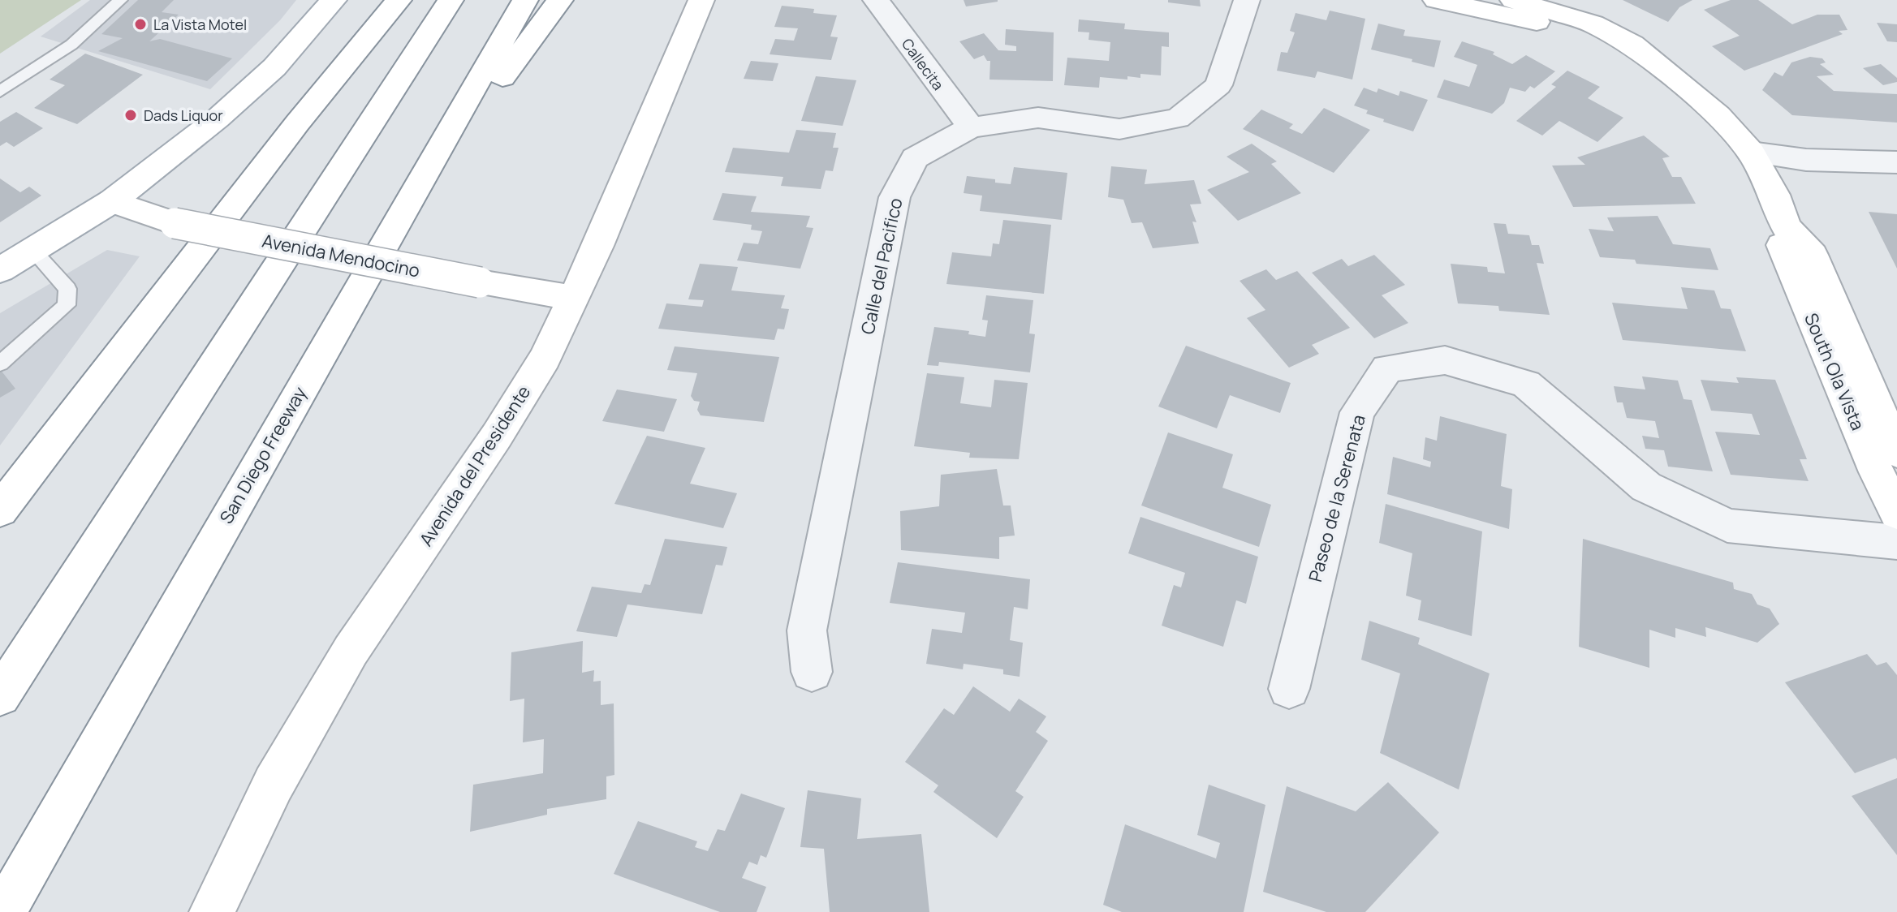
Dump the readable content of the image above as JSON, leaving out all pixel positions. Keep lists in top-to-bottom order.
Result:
{
  "streets": {
    "main road": [
      "Avenida Mendocino",
      "South Ola Vista",
      "San Diego Freeway",
      "Avenida del Presidente"
    ],
    "street": ["Callecita", "Calle del Pacifico", "Paseo de la Serenata"]
  },
  "crossings": [
    ["Callecita", "Calle del Pacifico"],
    ["Avenida Mendocino", "Avenida del Presidente"]
  ],
  "places": ["La Vista Motel", "Dads Liquor"]
}
